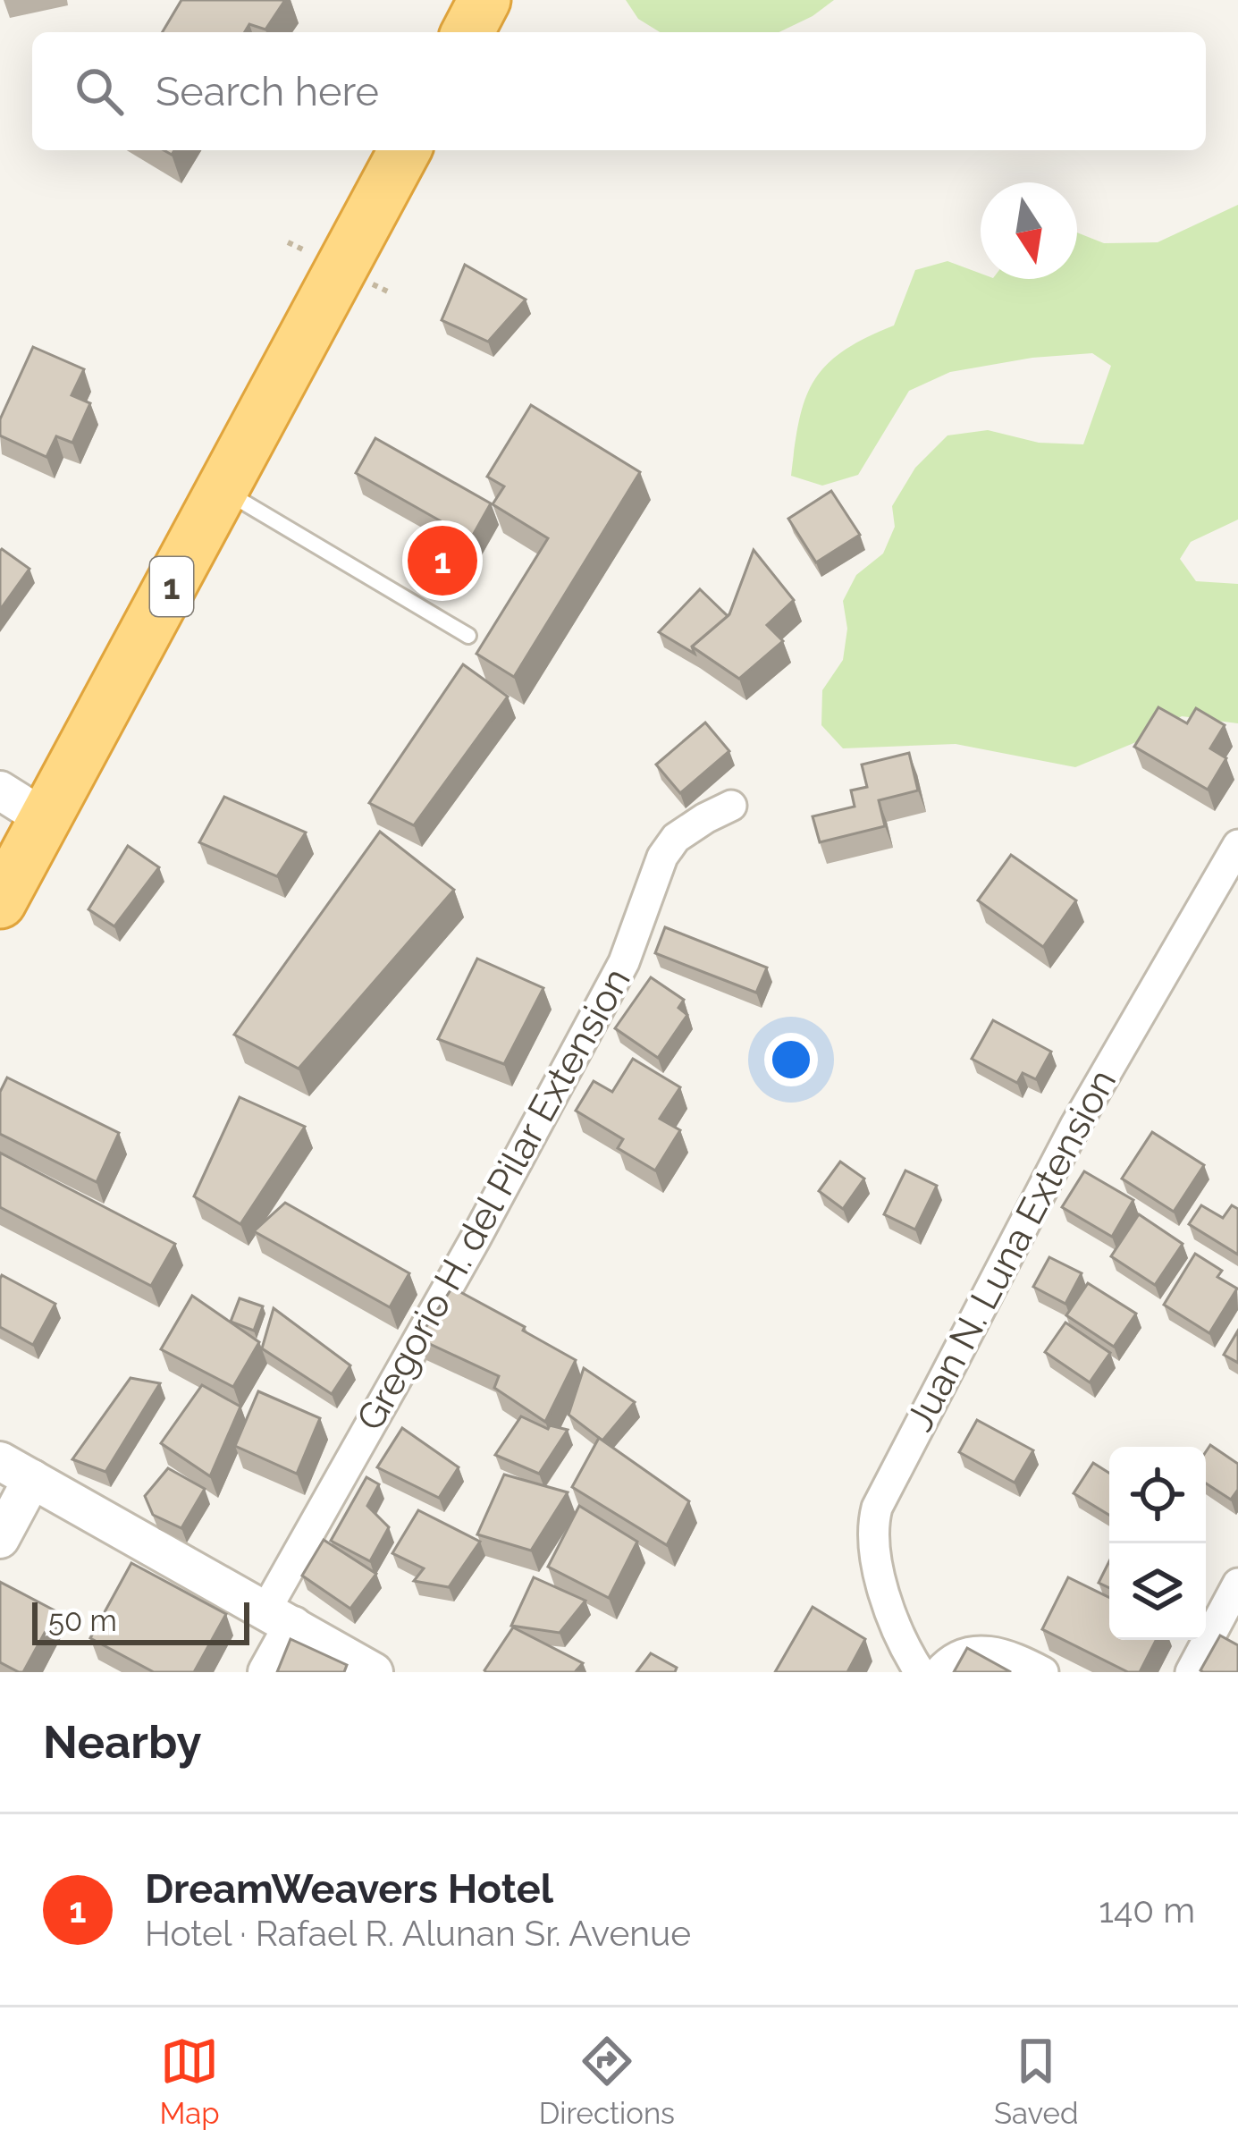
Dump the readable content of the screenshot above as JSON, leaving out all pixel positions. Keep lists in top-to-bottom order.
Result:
{
  "streets": {
    "highway": ["1"],
    "street": ["Gregorio H. del Pilar Extension", "Juan N. Luna Extension"]
  },
  "scale_bar": "50 m",
  "north": "bottom",
  "page": {
    "search": "Search here",
    "pins": "1",
    "scale": "50 m",
    "heading": "Nearby",
    "list": [
      {
        "mark": "1",
        "name": "DreamWeavers Hotel",
        "note": "Hotel · Rafael R. Alunan Sr. Avenue",
        "value": "140 m"
      }
    ],
    "nav": ["Map", "Directions", "Saved"]
  }
}
